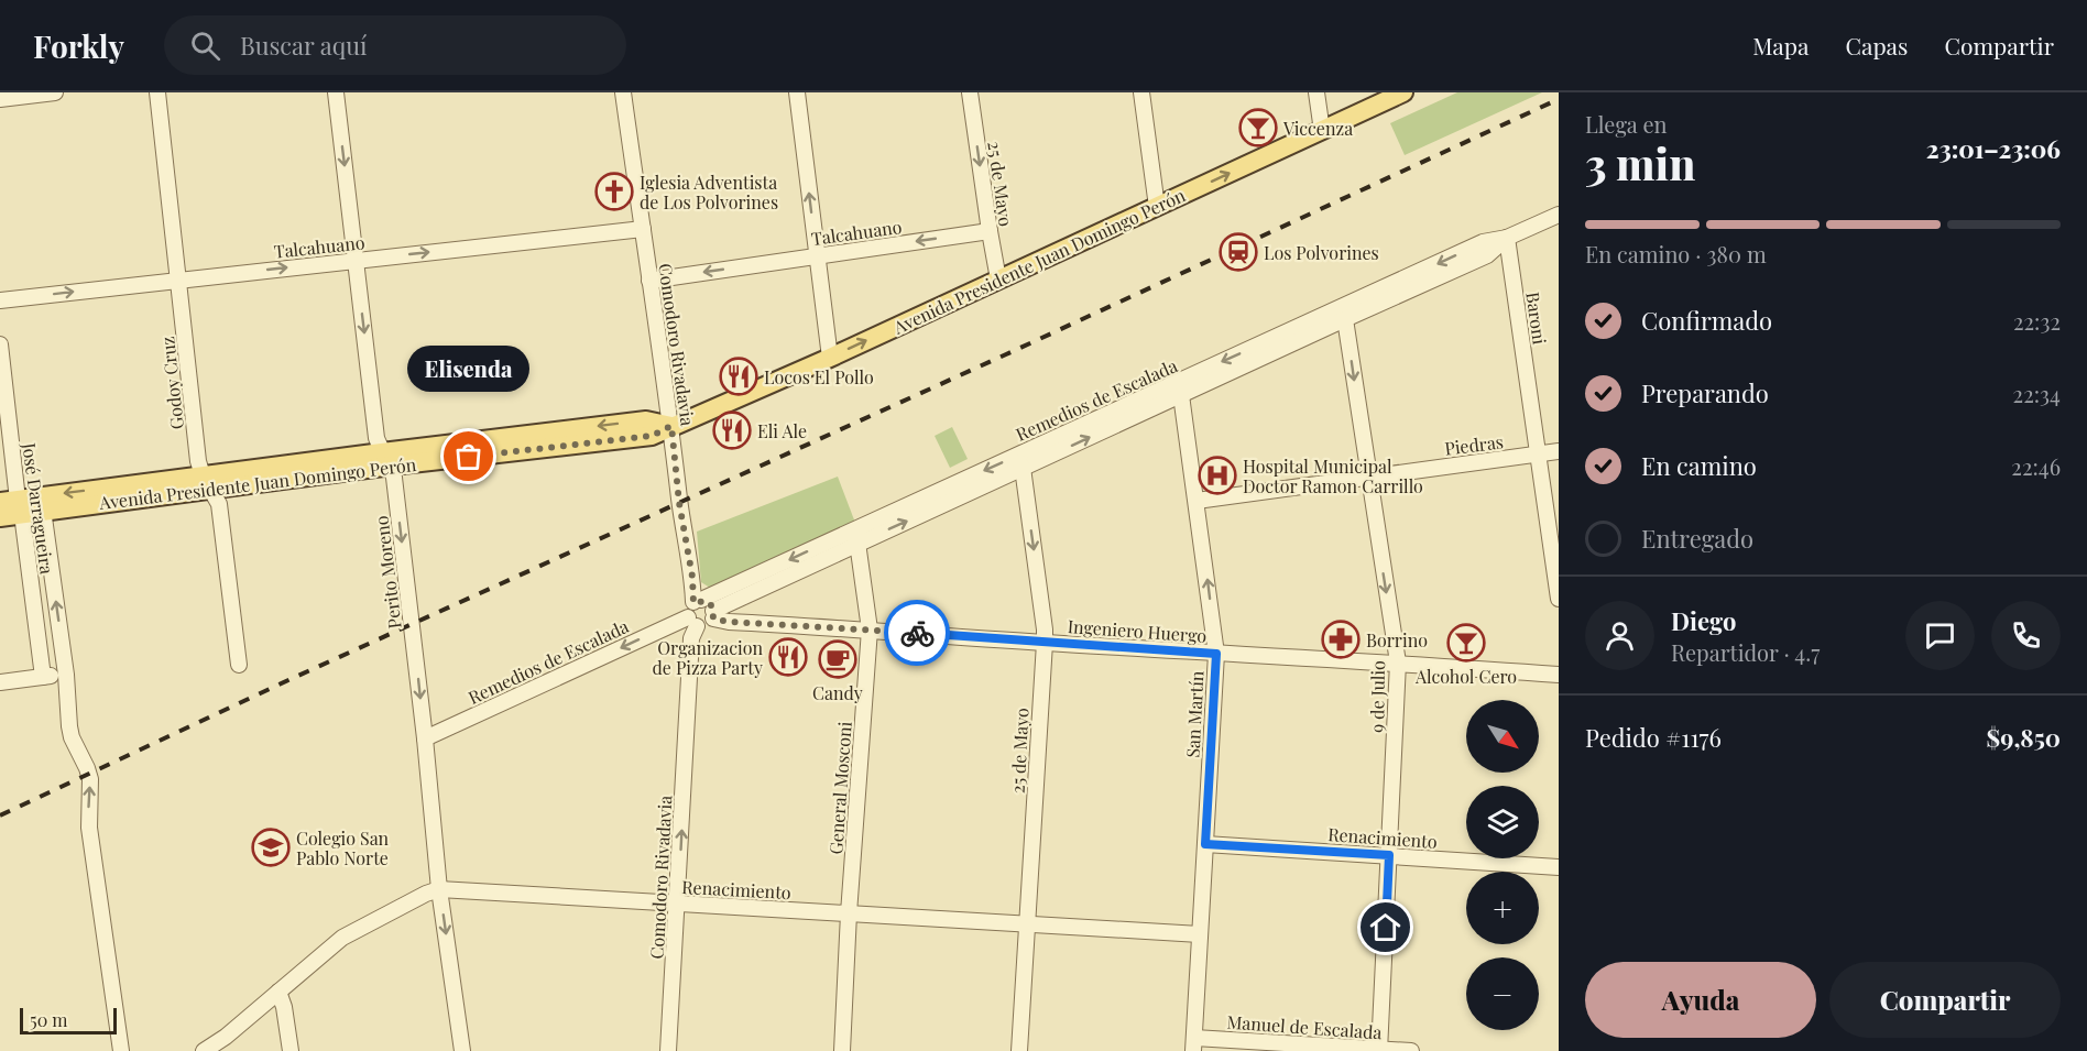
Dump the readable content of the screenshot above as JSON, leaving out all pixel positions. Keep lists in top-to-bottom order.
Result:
{
  "streets": {
    "main road": ["Avenida Presidente Juan Domingo Perón"],
    "street": [
      "25 de Mayo",
      "Talcahuano",
      "Baroni",
      "Comodoro Rivadavia",
      "Godoy Cruz",
      "Remedios de Escalada",
      "Piedras",
      "José Darragueira",
      "Perito Moreno",
      "Ingeniero Huergo",
      "9 de Julio",
      "San Martín",
      "General Mosconi",
      "Renacimiento",
      "Manuel de Escalada"
    ]
  },
  "crossings": [
    ["25 de Mayo", "Talcahuano"],
    ["25 de Mayo", "Avenida Presidente Juan Domingo Perón"],
    ["25 de Mayo", "Remedios de Escalada"],
    ["25 de Mayo", "Ingeniero Huergo"],
    ["25 de Mayo", "Renacimiento"],
    ["Talcahuano", "Comodoro Rivadavia"],
    ["Talcahuano", "Godoy Cruz"],
    ["Talcahuano", "Perito Moreno"],
    ["Avenida Presidente Juan Domingo Perón", "Comodoro Rivadavia"],
    ["Avenida Presidente Juan Domingo Perón", "Godoy Cruz"],
    ["Avenida Presidente Juan Domingo Perón", "José Darragueira"],
    ["Avenida Presidente Juan Domingo Perón", "Perito Moreno"],
    ["Baroni", "Remedios de Escalada"],
    ["Baroni", "Piedras"],
    ["Comodoro Rivadavia", "Remedios de Escalada"],
    ["Comodoro Rivadavia", "Ingeniero Huergo"],
    ["Comodoro Rivadavia", "Renacimiento"],
    ["Remedios de Escalada", "Perito Moreno"],
    ["Remedios de Escalada", "Ingeniero Huergo"],
    ["Remedios de Escalada", "9 de Julio"],
    ["Remedios de Escalada", "San Martín"],
    ["Remedios de Escalada", "General Mosconi"],
    ["Piedras", "9 de Julio"],
    ["Piedras", "San Martín"],
    ["Perito Moreno", "Renacimiento"],
    ["Ingeniero Huergo", "9 de Julio"],
    ["Ingeniero Huergo", "San Martín"],
    ["Ingeniero Huergo", "General Mosconi"],
    ["9 de Julio", "Renacimiento"],
    ["9 de Julio", "Manuel de Escalada"],
    ["San Martín", "Renacimiento"],
    ["San Martín", "Manuel de Escalada"],
    ["General Mosconi", "Renacimiento"]
  ],
  "one_way": ["25 de Mayo", "Perito Moreno", "9 de Julio"],
  "places": {
    "bar": ["Viccenza", "Alcohol Cero"],
    "church": ["Iglesia Adventista de Los Polvorines"],
    "station": ["Los Polvorines"],
    "restaurant": ["Locos El Pollo", "Eli Ale", "Organizacion de Pizza Party"],
    "other": ["Elisenda"],
    "hospital": ["Hospital Municipal Doctor Ramon Carrillo"],
    "pharmacy": ["Borrino"],
    "cafe": ["Candy"],
    "school or university": ["Colegio San Pablo Norte"]
  },
  "scale_bar": "50 m",
  "north": "bottom right",
  "page": {
    "header": "Forkly",
    "search": "Buscar aquí",
    "nav": ["Mapa", "Capas", "Compartir"],
    "heading": ["3 min", "Llega en", "23:01–23:06"],
    "panel": [
      "Diego",
      "Repartidor · 4.7",
      "Pedido #1176",
      "$9,850"
    ],
    "bar": "En camino · 380 m",
    "list": [
      ["Confirmado", "22:32"],
      ["Preparando", "22:34"],
      ["En camino", "22:46"],
      "Entregado"
    ],
    "bubble": "Elisenda",
    "map_buttons": ["+", "−"],
    "buttons": ["Ayuda", "Compartir"],
    "scale": "50 m"
  }
}
